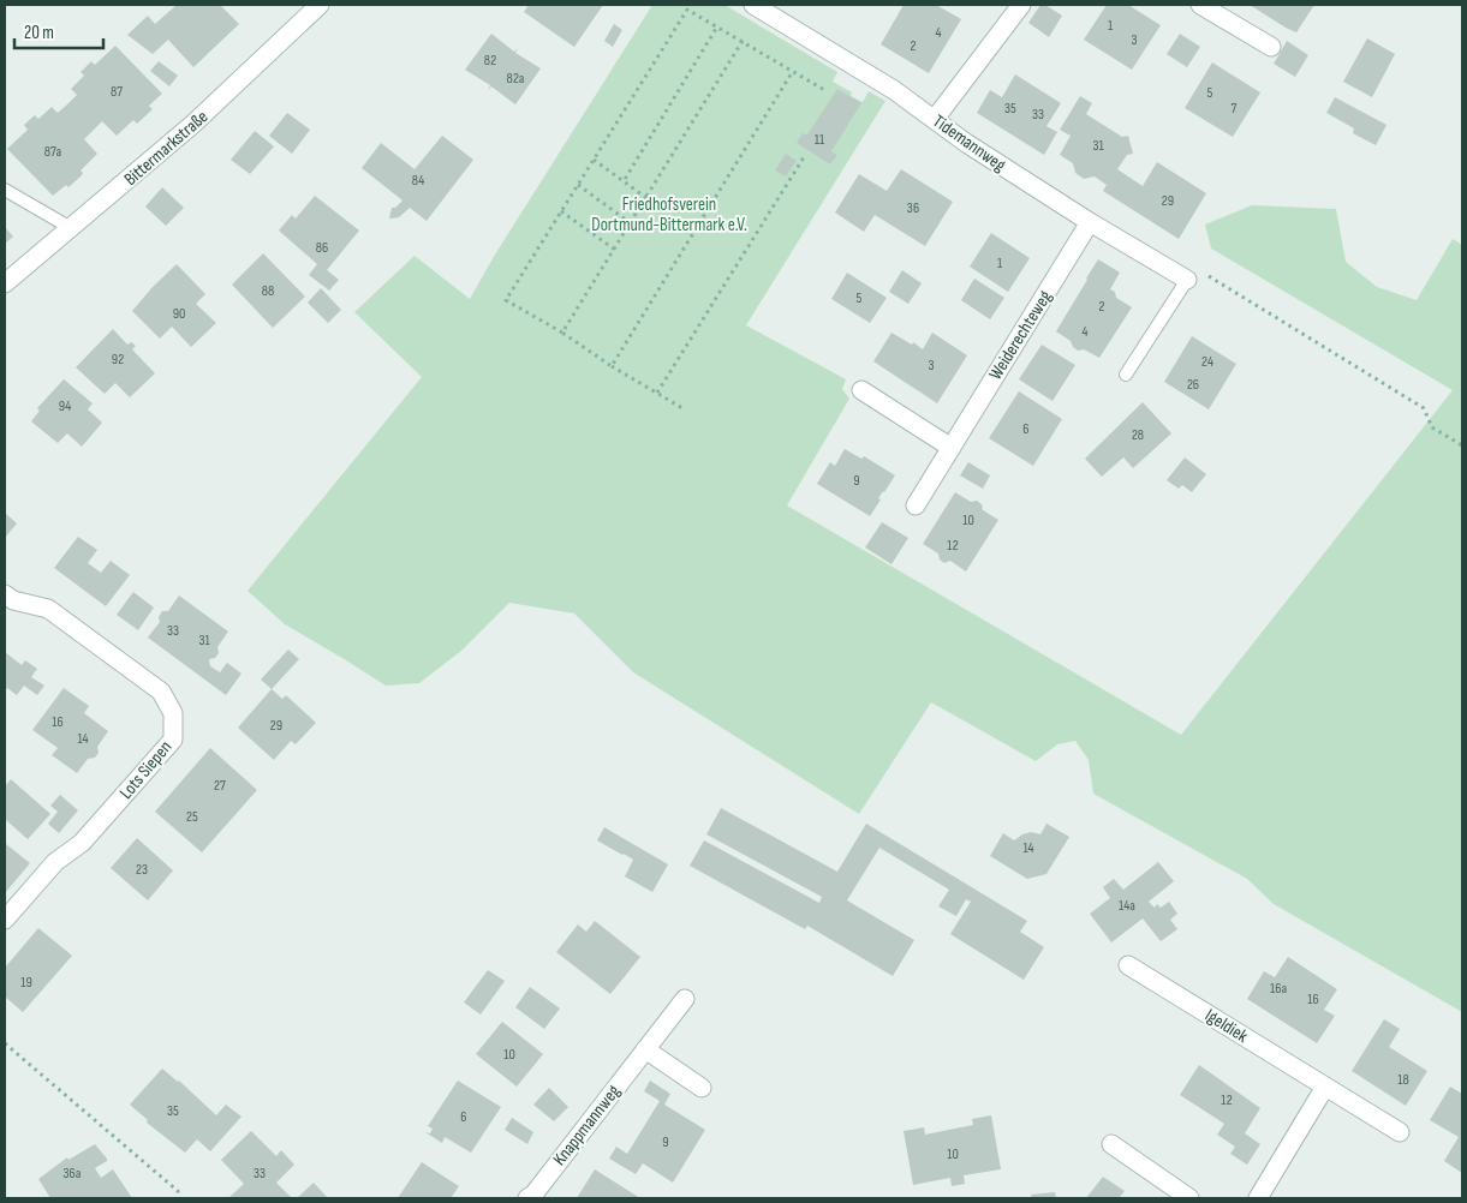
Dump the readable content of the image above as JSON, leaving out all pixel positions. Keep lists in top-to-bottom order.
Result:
{
  "streets": {
    "street": [
      "Tidemannweg",
      "Bittermarkstraße",
      "Weiderechteweg",
      "Lots Siepen",
      "Igeldiek",
      "Knappmannweg"
    ]
  },
  "crossings": [
    ["Tidemannweg", "Weiderechteweg"]
  ],
  "parks": ["Friedhofsverein Dortmund-Bittermark e.V."],
  "house_numbers": [
    "1",
    "4",
    "3",
    "2",
    "82",
    "82a",
    "87",
    "5",
    "35",
    "7",
    "33",
    "11",
    "31",
    "87a",
    "84",
    "29",
    "36",
    "86",
    "1",
    "88",
    "5",
    "2",
    "90",
    "4",
    "92",
    "24",
    "3",
    "26",
    "94",
    "6",
    "28",
    "9",
    "10",
    "12",
    "33",
    "31",
    "16",
    "29",
    "14",
    "27",
    "25",
    "14",
    "23",
    "14a",
    "19",
    "16a",
    "16",
    "10",
    "18",
    "12",
    "35",
    "6",
    "9",
    "10",
    "36a",
    "33"
  ],
  "scale_bar": "20 m"
}
